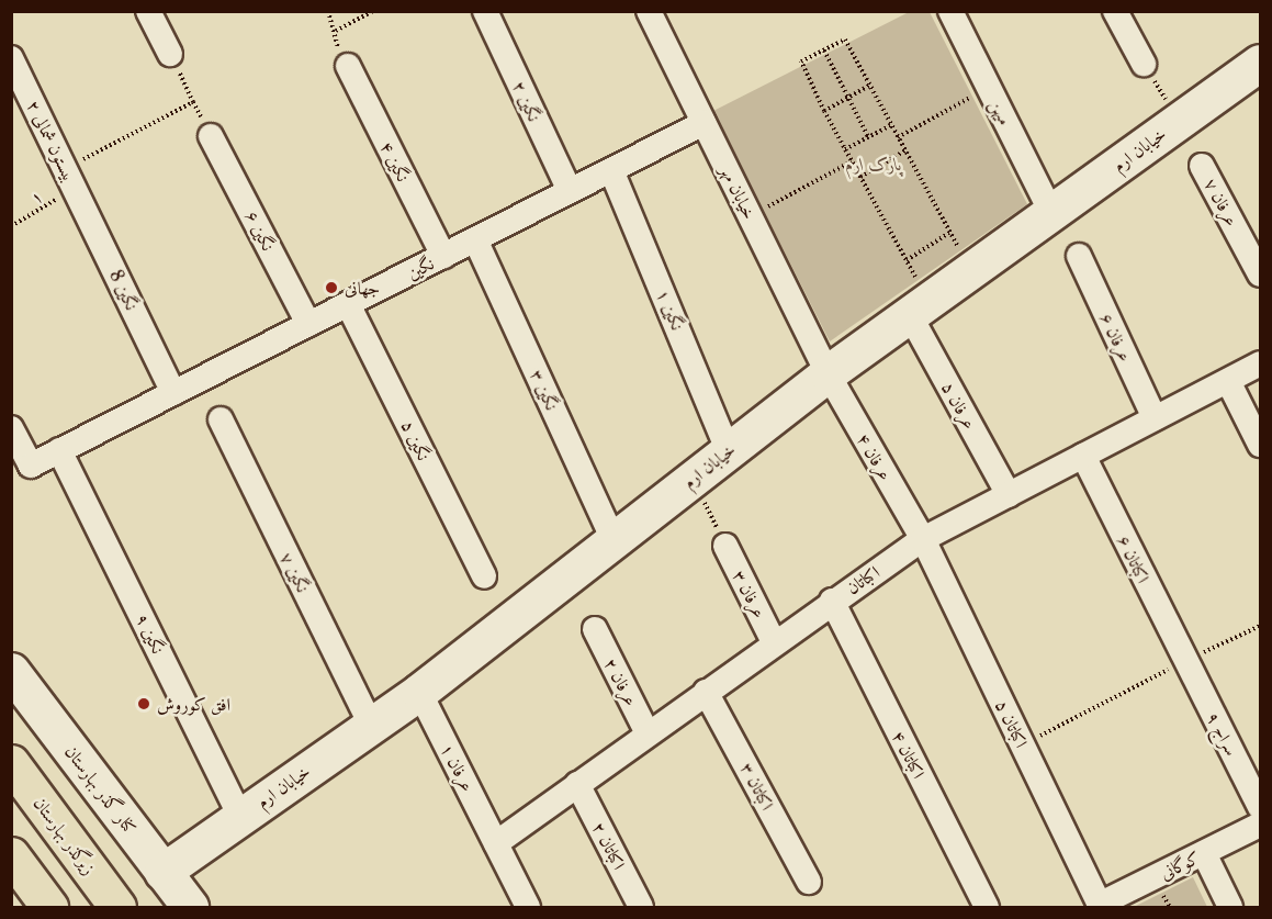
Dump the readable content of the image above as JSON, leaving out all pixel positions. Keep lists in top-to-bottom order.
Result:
{
  "streets": {
    "main road": ["زیرگذر بهارستان"],
    "street": [
      "نگین ۲",
      "میهن",
      "بیستون شمالی ۲",
      "خیابان ارم",
      "نگین ۴",
      "خیابان مهر",
      "عرفان ۷",
      "نگین ۶",
      "نگین",
      "نگین 8",
      "نگین ۱",
      "عرفان ۶",
      "نگین ۳",
      "عرفان ۵",
      "نگین ۵",
      "عرفان ۴",
      "اکباتان ۶",
      "نگین ۷",
      "اکباتان",
      "عرفان ۳",
      "نگین ۹",
      "عرفان ۲",
      "اکباتان ۵",
      "سراج ۹",
      "اکباتان ۴",
      "عرفان ۱",
      "اکباتان ۳",
      "کنار گذر بهارستان",
      "اکباتان ۲",
      "کوگانی"
    ],
    "path": ["۱"]
  },
  "crossings": [
    ["نگین ۲", "نگین"],
    ["میهن", "خیابان ارم"],
    ["بیستون شمالی ۲", "۱"],
    ["بیستون شمالی ۲", "نگین 8"],
    ["خیابان ارم", "خیابان مهر"],
    ["خیابان ارم", "نگین ۱"],
    ["خیابان ارم", "نگین ۳"],
    ["خیابان ارم", "عرفان ۵"],
    ["خیابان ارم", "عرفان ۴"],
    ["خیابان ارم", "نگین ۷"],
    ["خیابان ارم", "نگین ۹"],
    ["خیابان ارم", "عرفان ۱"],
    ["خیابان ارم", "کنار گذر بهارستان"],
    ["نگین ۴", "نگین"],
    ["خیابان مهر", "نگین"],
    ["خیابان مهر", "عرفان ۴"],
    ["۱", "نگین 8"],
    ["نگین ۶", "نگین"],
    ["نگین", "نگین 8"],
    ["نگین", "نگین ۱"],
    ["نگین", "نگین ۳"],
    ["نگین", "نگین ۵"],
    ["نگین", "نگین ۹"],
    ["عرفان ۶", "اکباتان"],
    ["عرفان ۵", "اکباتان"],
    ["عرفان ۴", "اکباتان"],
    ["عرفان ۴", "اکباتان ۵"],
    ["اکباتان ۶", "اکباتان"],
    ["اکباتان ۶", "سراج ۹"],
    ["اکباتان", "عرفان ۳"],
    ["اکباتان", "عرفان ۲"],
    ["اکباتان", "اکباتان ۵"],
    ["اکباتان", "اکباتان ۴"],
    ["اکباتان", "عرفان ۱"],
    ["اکباتان", "اکباتان ۳"],
    ["اکباتان", "اکباتان ۲"],
    ["اکباتان ۵", "کوگانی"]
  ],
  "parks": ["پارک ارم"],
  "places": ["جهانی", "افق کوروش"]
}
